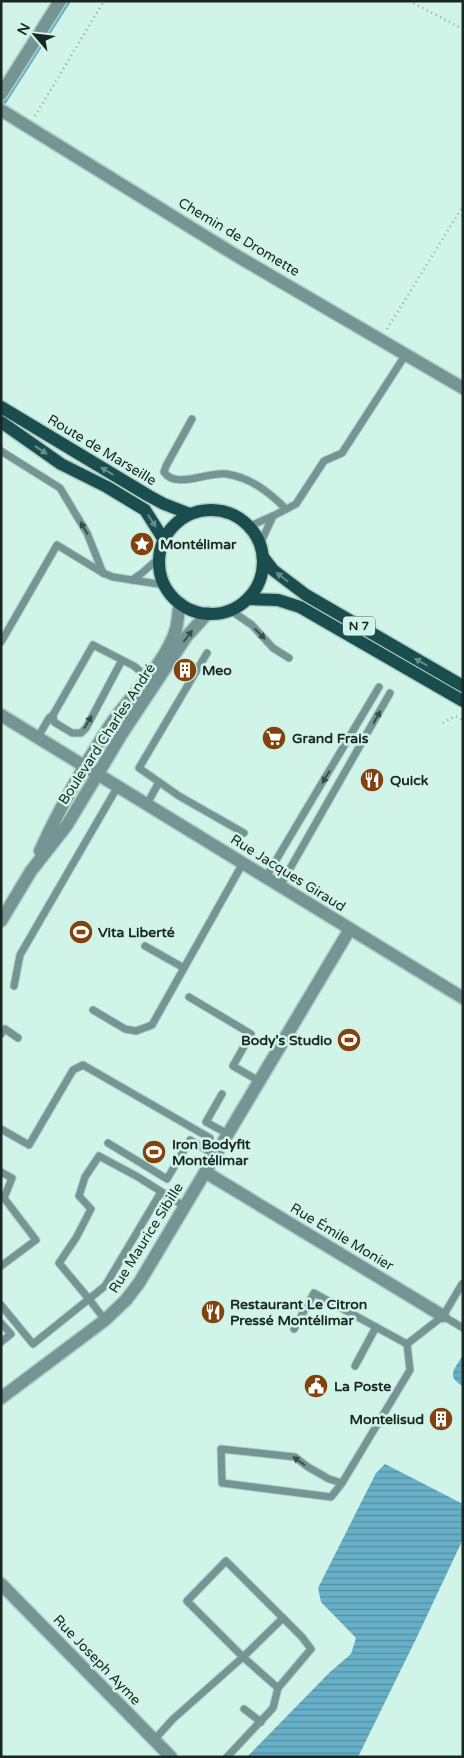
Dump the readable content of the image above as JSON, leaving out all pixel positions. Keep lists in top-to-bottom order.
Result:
{
  "streets": {
    "main road": ["Route de Marseille", "N 7"],
    "street": [
      "Chemin de Dromette",
      "Boulevard Charles André",
      "Rue Jacques Giraud",
      "Rue Émile Monier",
      "Rue Maurice Sibille",
      "Rue Joseph Ayme"
    ]
  },
  "crossings": [
    ["Route de Marseille", "N 7"],
    ["Route de Marseille", "Boulevard Charles André"],
    ["N 7", "Boulevard Charles André"],
    ["Boulevard Charles André", "Rue Jacques Giraud"],
    ["Rue Jacques Giraud", "Rue Maurice Sibille"],
    ["Rue Émile Monier", "Rue Maurice Sibille"]
  ],
  "places": {
    "place": ["Montélimar"],
    "building": ["Meo", "Montelisud"],
    "supermarket": ["Grand Frais"],
    "restaurant": ["Quick", "Restaurant Le Citron Pressé Montélimar"],
    "sports": ["Vita Liberté", "Body's Studio", "Iron Bodyfit Montélimar"],
    "public building": ["La Poste"]
  },
  "north": "top left"
}
